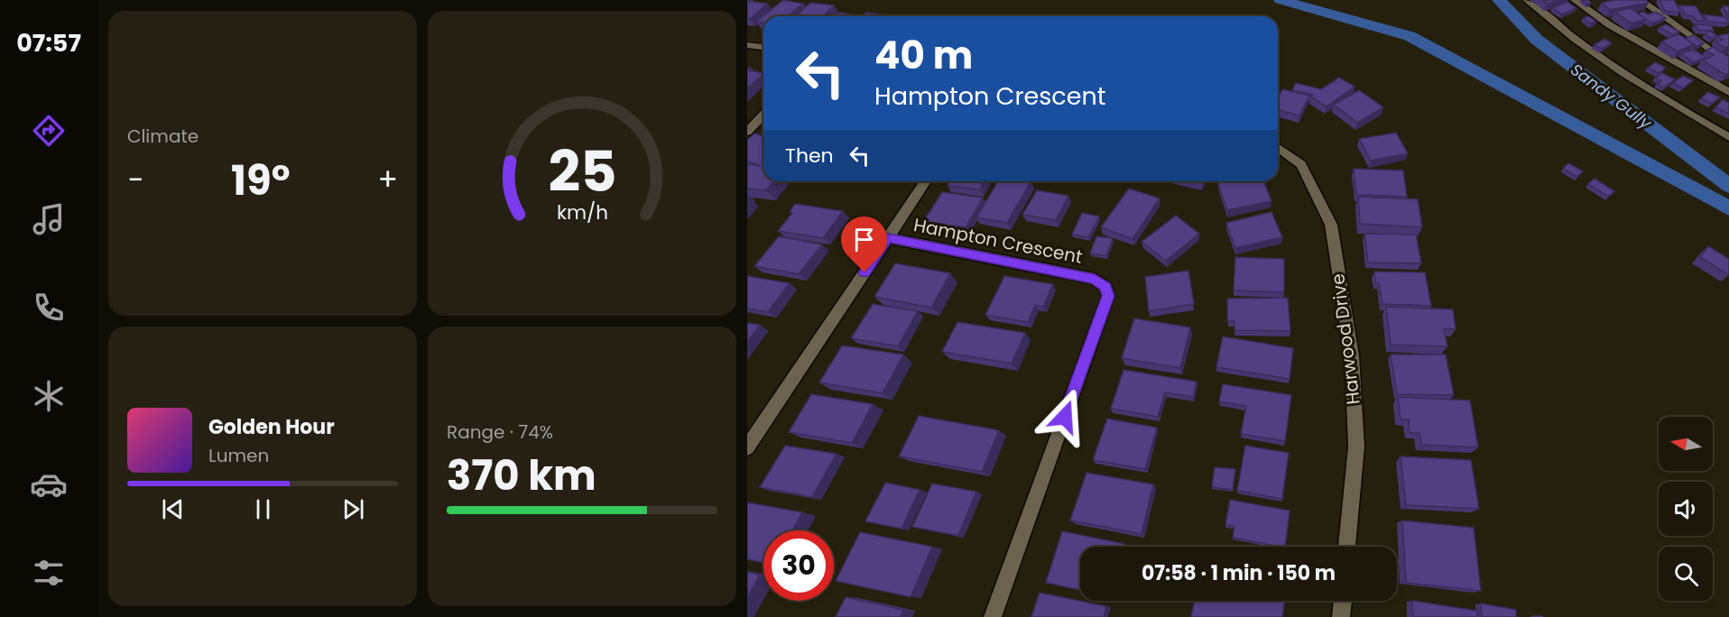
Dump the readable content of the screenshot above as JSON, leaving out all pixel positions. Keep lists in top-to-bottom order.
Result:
{
  "streets": {
    "street": ["Hampton Crescent", "Harwood Drive"]
  },
  "water": ["Sandy Gully"],
  "north": "left",
  "page": {
    "tabs": "07:57",
    "tile": [
      "Climate",
      ["Range · 74%", "370 km"]
    ],
    "turn": ["40 m", "Hampton Crescent"],
    "then": "Then",
    "heat": ["−", "19°", "+"],
    "song": ["Golden Hour", "Lumen"],
    "limit": "30",
    "trip": "07:58 · 1 min · 150 m",
    "gauge": ["25", "km/h"]
  }
}
